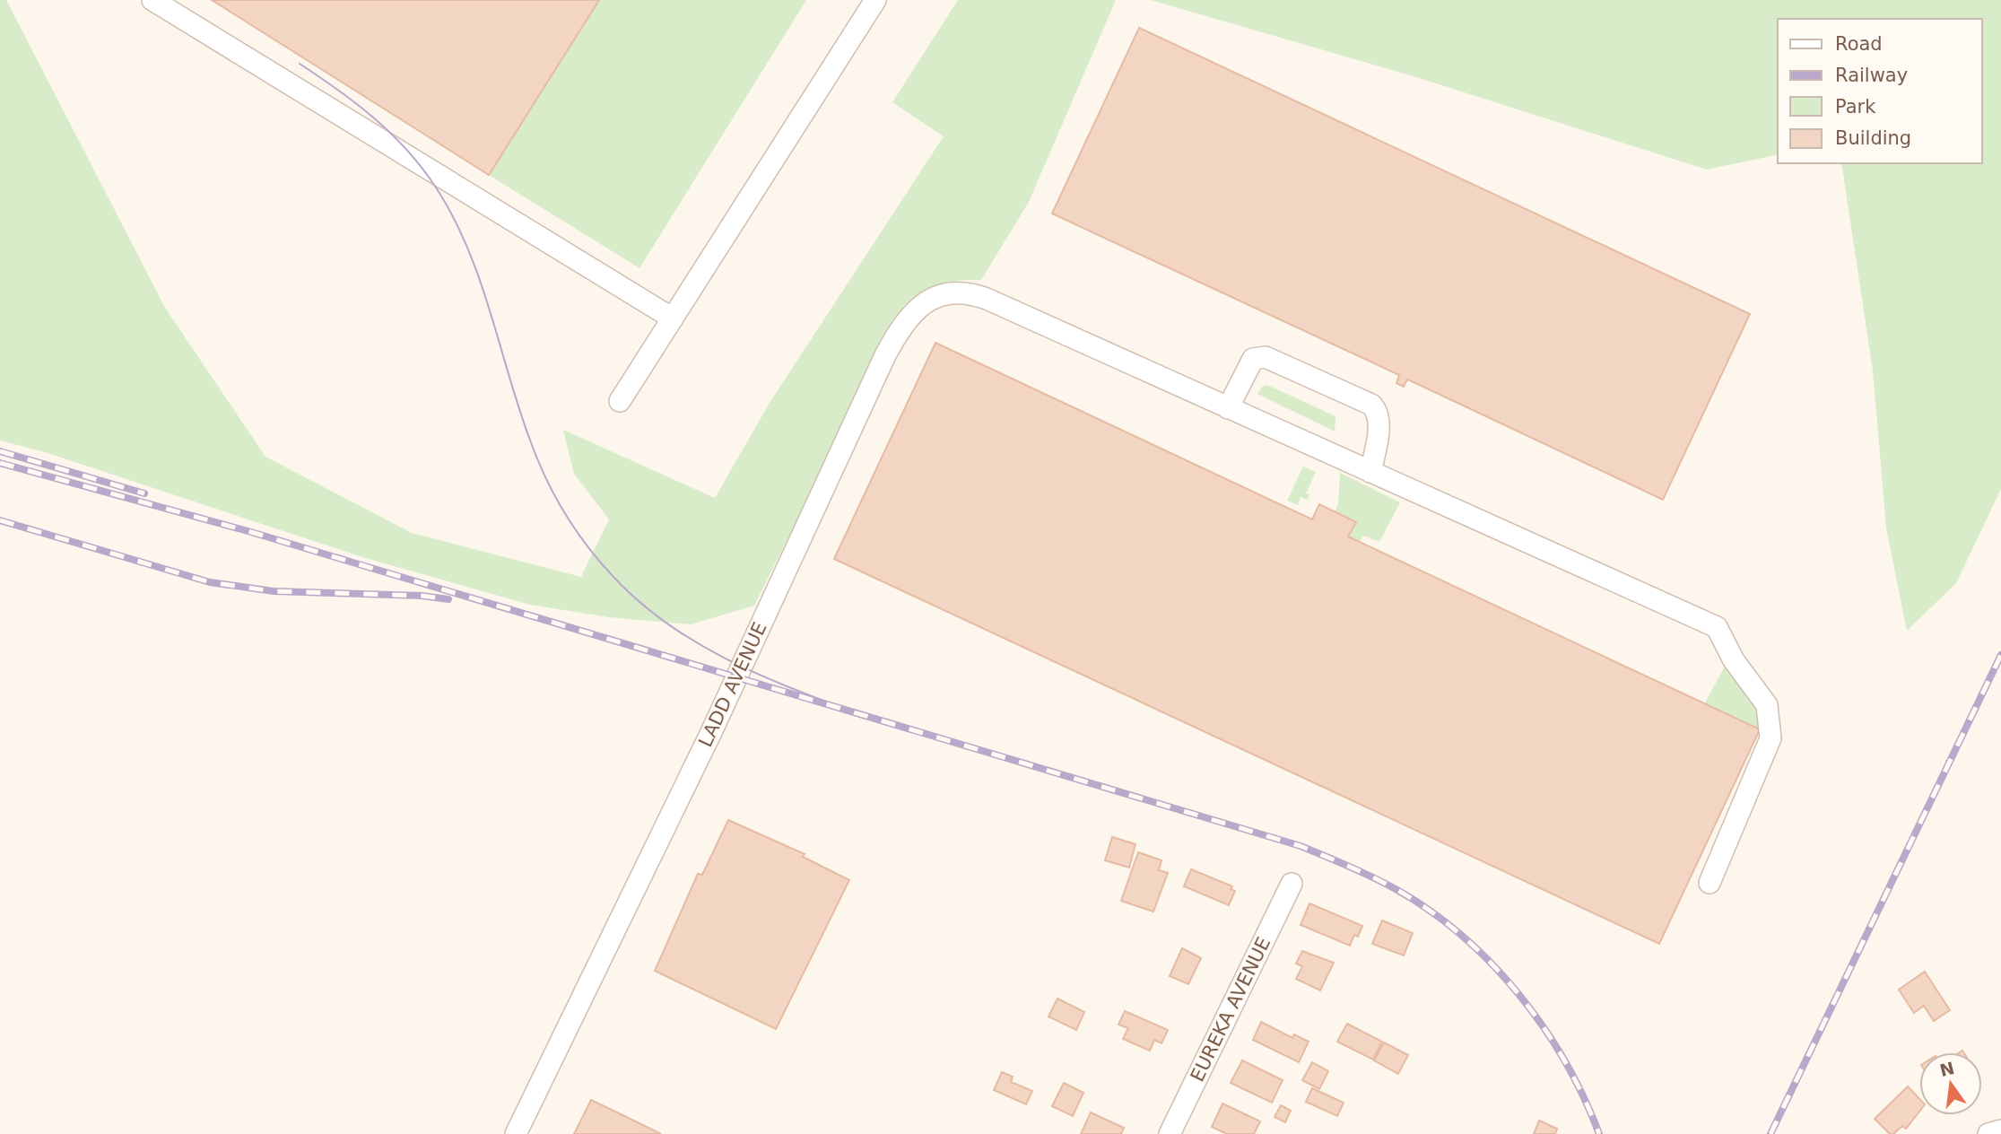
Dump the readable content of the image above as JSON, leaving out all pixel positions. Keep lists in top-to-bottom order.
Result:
{
  "streets": {
    "street": ["LADD AVENUE", "EUREKA AVENUE"]
  },
  "legend": [
    "Road",
    "Railway",
    "Park",
    "Building"
  ],
  "north": "top"
}
